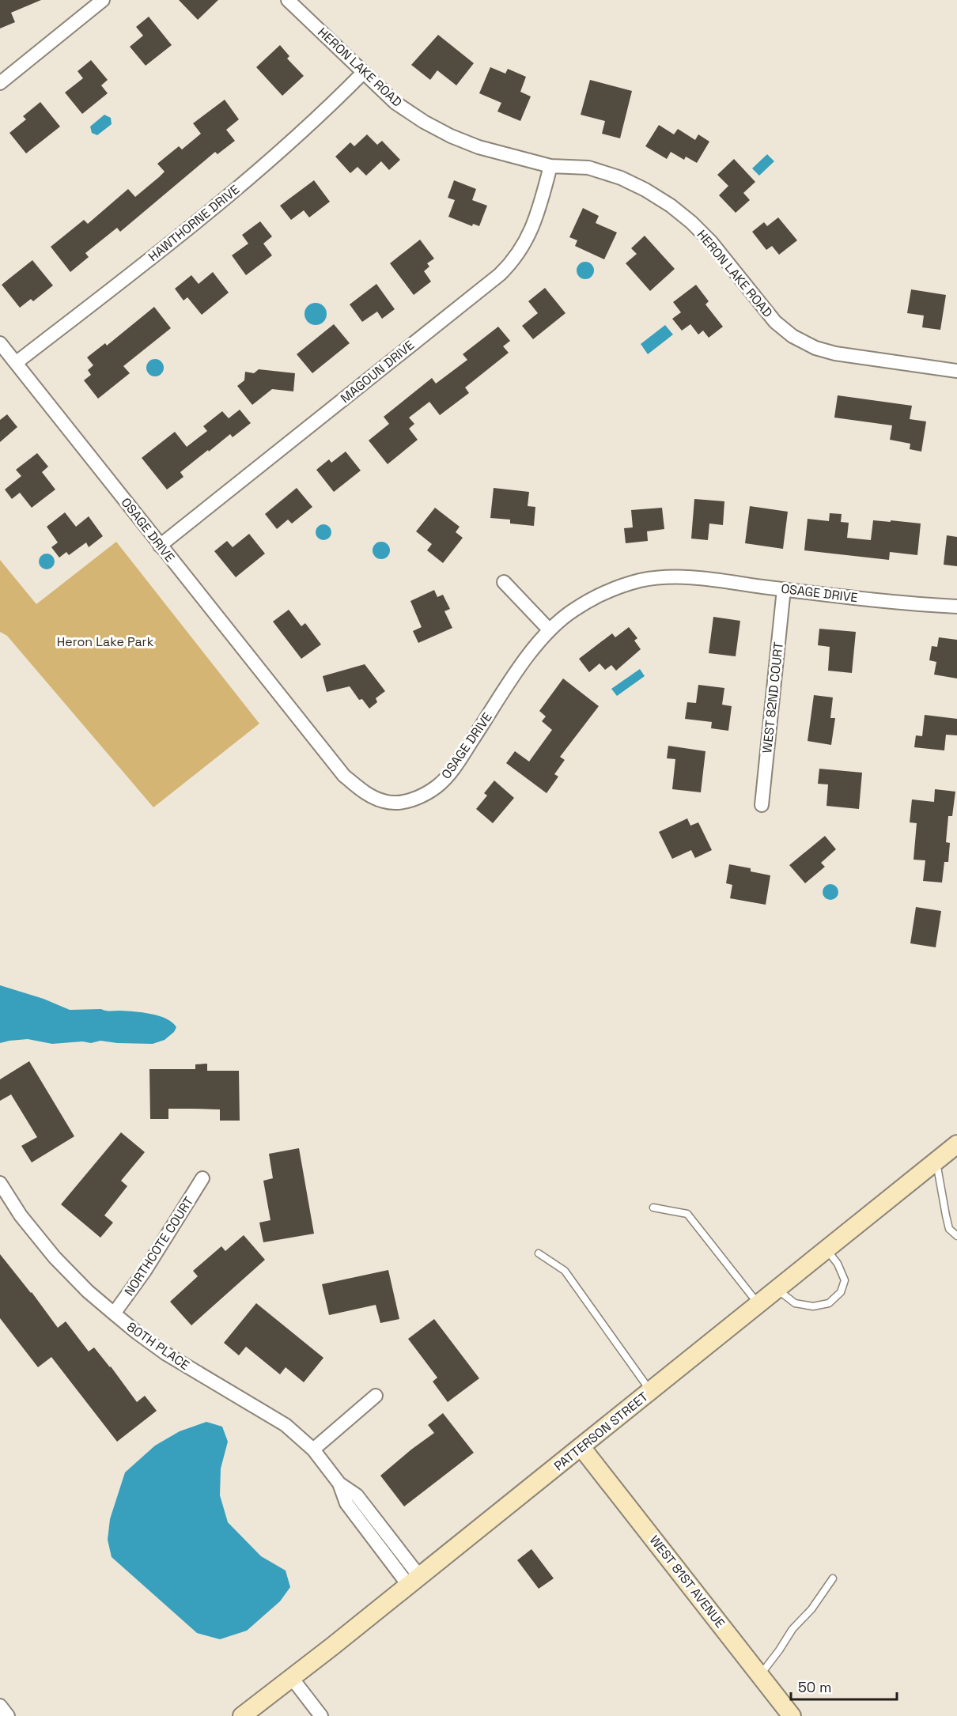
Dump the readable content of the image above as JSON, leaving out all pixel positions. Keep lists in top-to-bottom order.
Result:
{
  "streets": {
    "street": [
      "HERON LAKE ROAD",
      "HAWTHORNE DRIVE",
      "MAGOUN DRIVE",
      "OSAGE DRIVE",
      "WEST 82ND COURT",
      "NORTHCOTE COURT",
      "80TH PLACE",
      "PATTERSON STREET",
      "WEST 81ST AVENUE"
    ]
  },
  "crossings": [
    ["HERON LAKE ROAD", "HAWTHORNE DRIVE"],
    ["HERON LAKE ROAD", "MAGOUN DRIVE"],
    ["HAWTHORNE DRIVE", "OSAGE DRIVE"],
    ["MAGOUN DRIVE", "OSAGE DRIVE"],
    ["OSAGE DRIVE", "WEST 82ND COURT"],
    ["NORTHCOTE COURT", "80TH PLACE"],
    ["80TH PLACE", "PATTERSON STREET"],
    ["PATTERSON STREET", "WEST 81ST AVENUE"]
  ],
  "parks": ["Heron Lake Park"],
  "scale_bar": "50 m"
}
